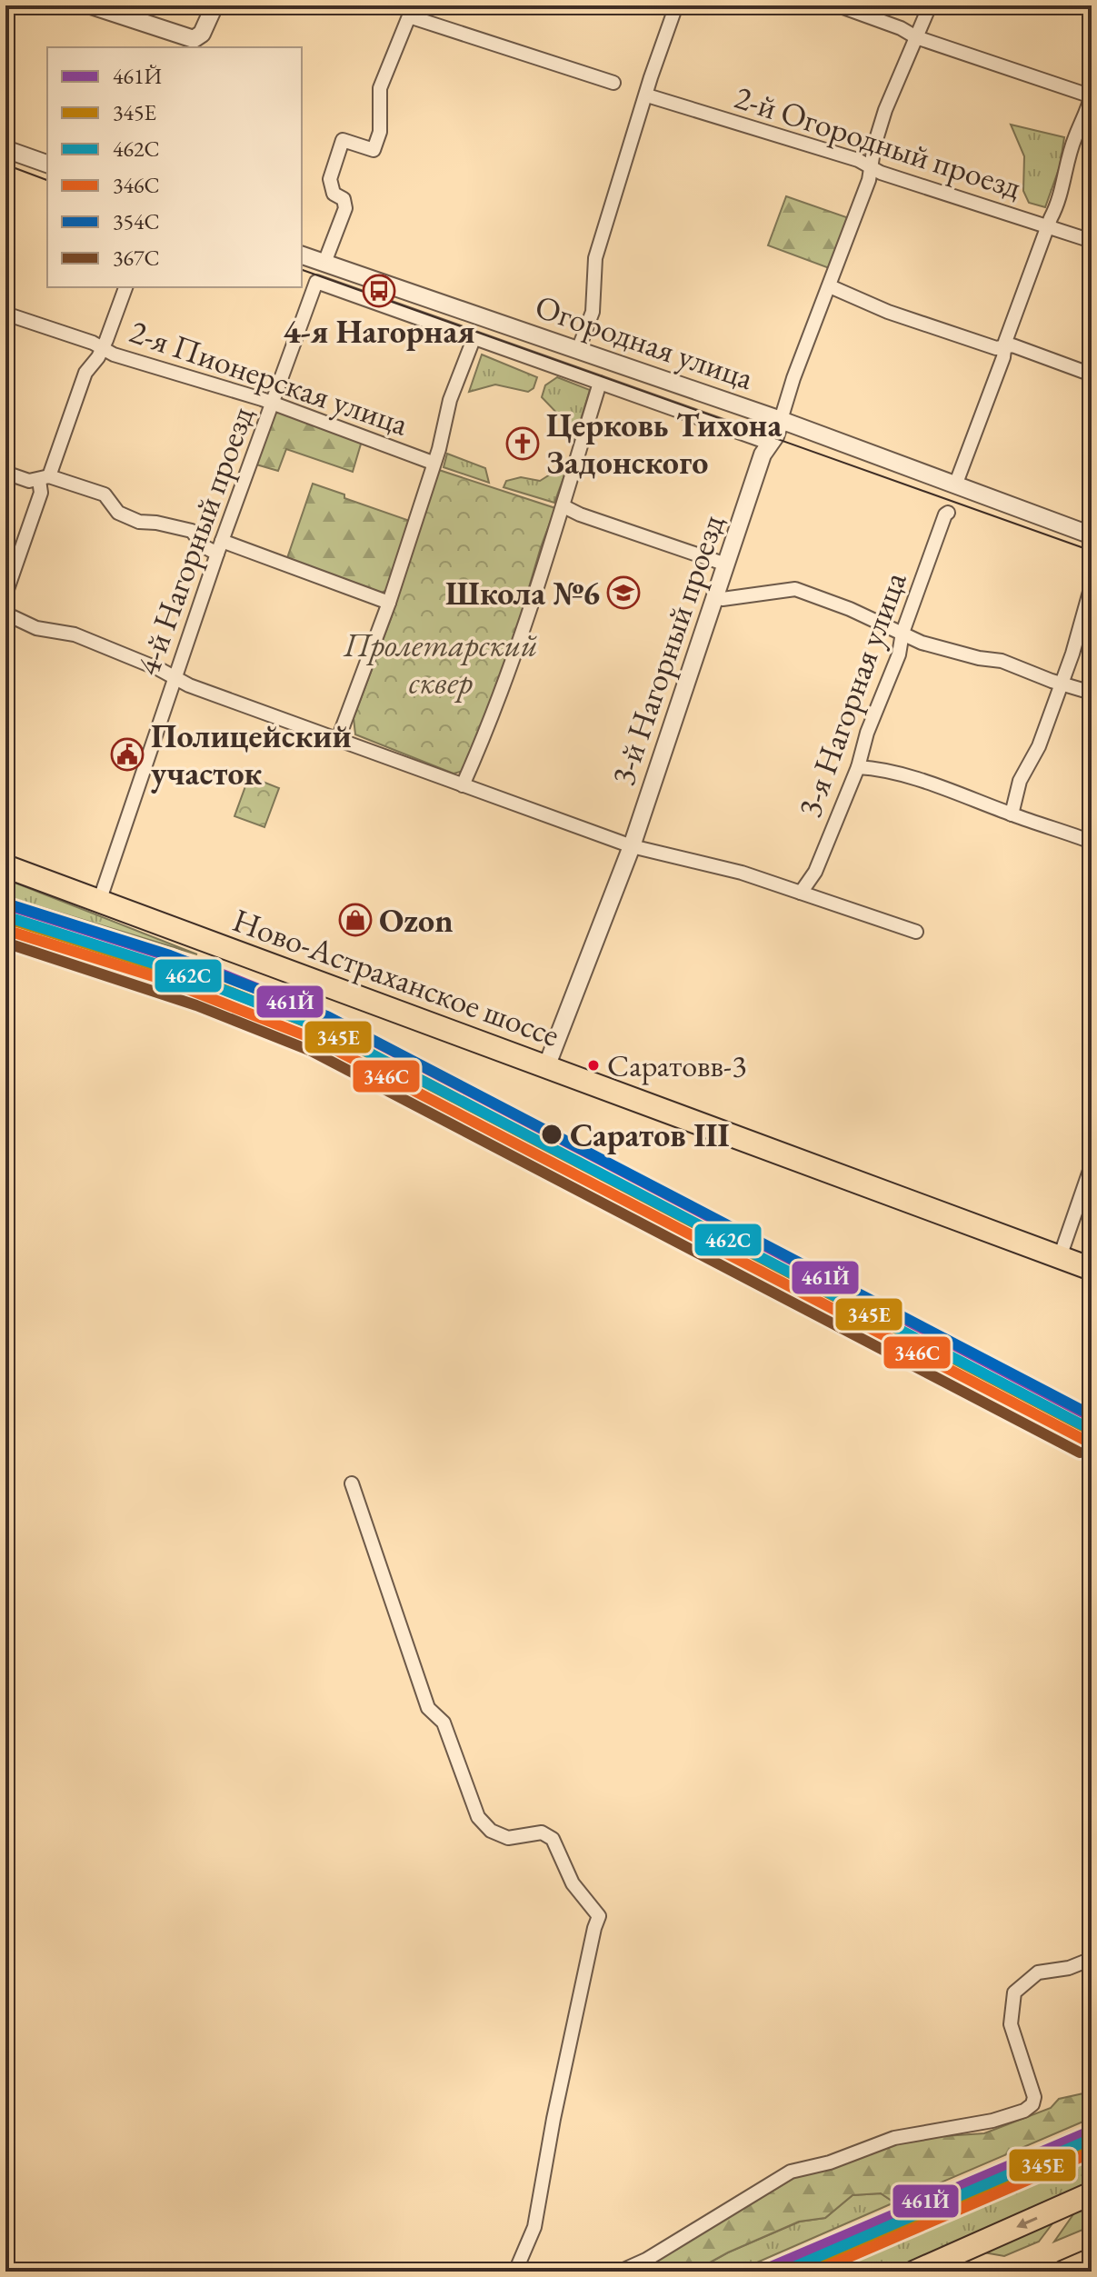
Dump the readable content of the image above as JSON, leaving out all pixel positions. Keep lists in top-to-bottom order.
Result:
{
  "streets": {
    "main road": ["Ново-Астраханское шоссе"],
    "street": [
      "2-й Огородный проезд",
      "Огородная улица",
      "2-я Пионерская улица",
      "4-й Нагорный проезд",
      "3-й Нагорный проезд",
      "3-я Нагорная улица"
    ]
  },
  "crossings": [
    ["2-й Огородный проезд", "3-й Нагорный проезд"],
    ["Огородная улица", "3-й Нагорный проезд"],
    ["2-я Пионерская улица", "4-й Нагорный проезд"],
    ["4-й Нагорный проезд", "Ново-Астраханское шоссе"],
    ["3-й Нагорный проезд", "Ново-Астраханское шоссе"]
  ],
  "parks": ["Пролетарский сквер"],
  "places": {
    "bus stop": ["4-я Нагорная"],
    "church": ["Церковь Тихона Задонского"],
    "school or university": ["Школа №6"],
    "public building": ["Полицейский участок"],
    "shop": ["Ozon"],
    "other": ["Саратовв-3", "Саратов III"]
  },
  "lines": [
    "transit line 461Й",
    "transit line 354С",
    "transit line 462С",
    "transit line 345Е",
    "transit line 346С",
    "transit line 367С"
  ],
  "legend": [
    "461Й",
    "345Е",
    "462С",
    "346С",
    "354С",
    "367С"
  ]
}
